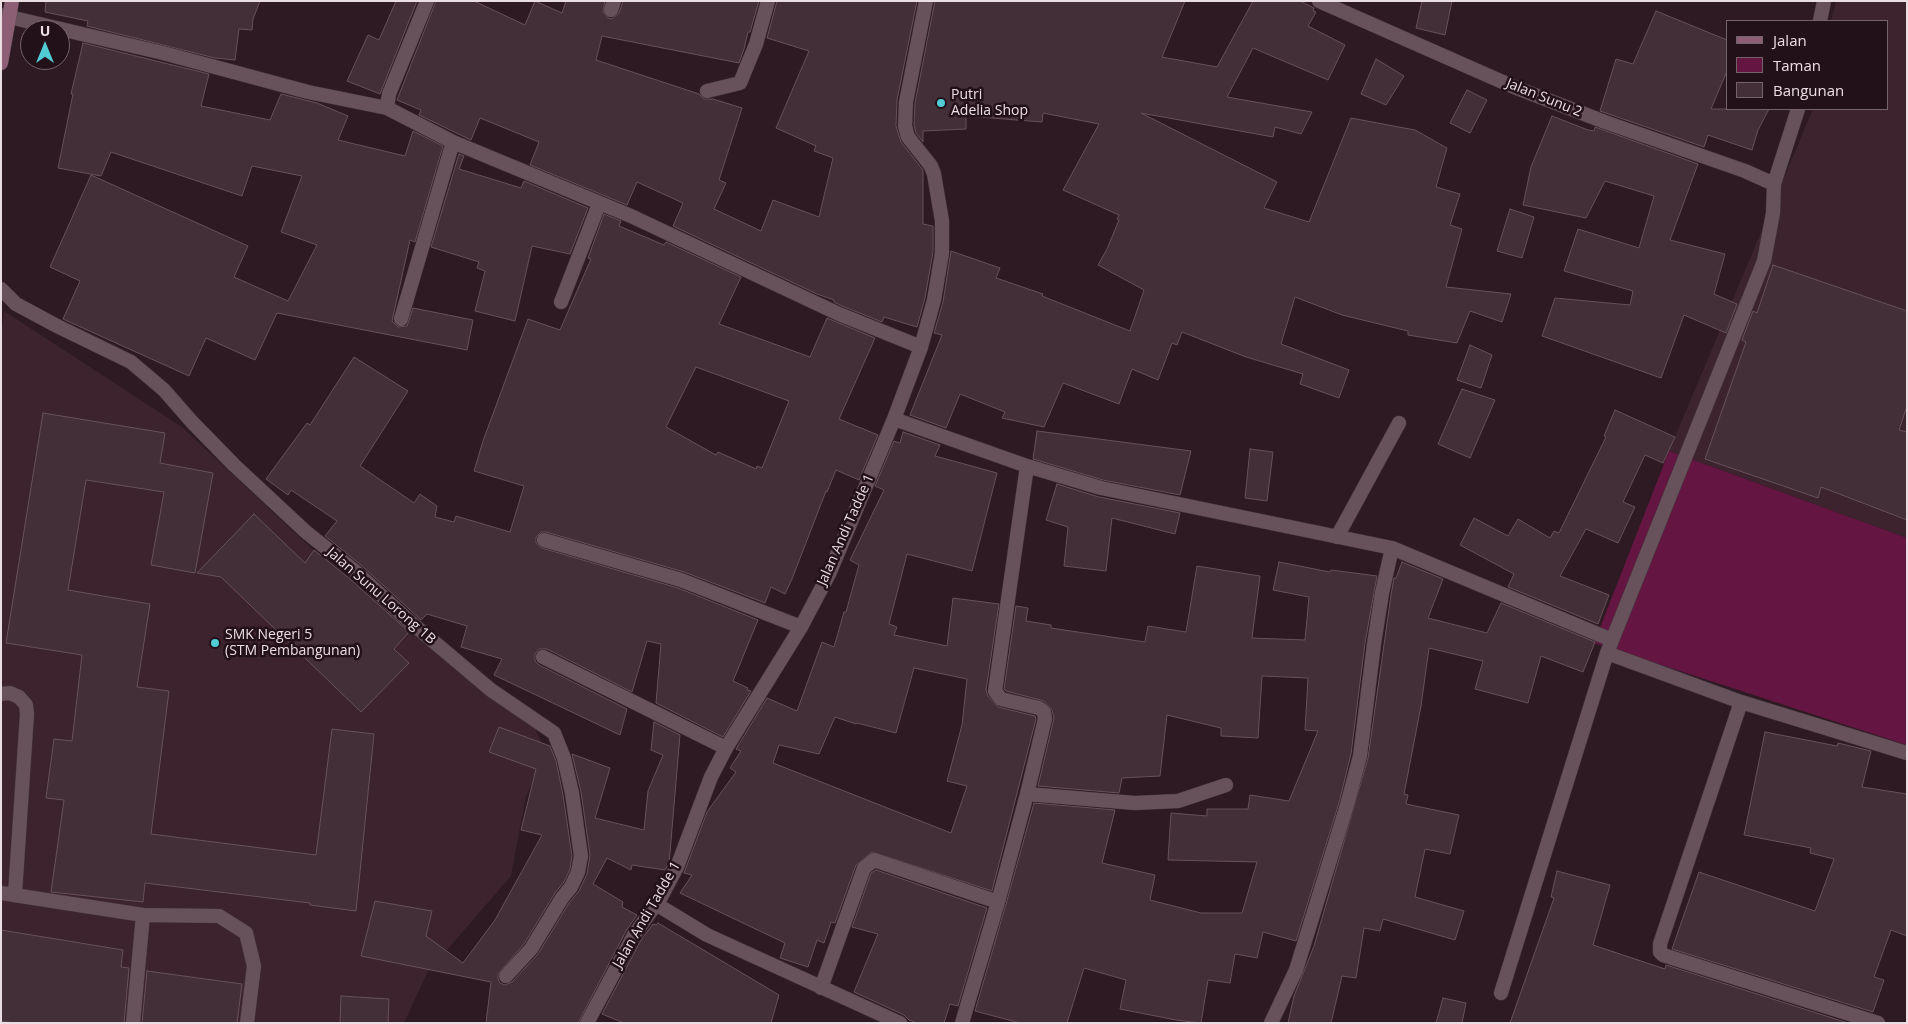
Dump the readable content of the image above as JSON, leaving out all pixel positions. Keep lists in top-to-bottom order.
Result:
{
  "streets": {
    "street": ["Jalan Sunu 2", "Jalan Andi Tadde 1", "Jalan Sunu Lorong 1B"]
  },
  "places": ["Putri Adelia Shop", "SMK Negeri 5 (STM Pembangunan)"],
  "legend": ["Jalan", "Taman", "Bangunan"],
  "north": "top"
}
